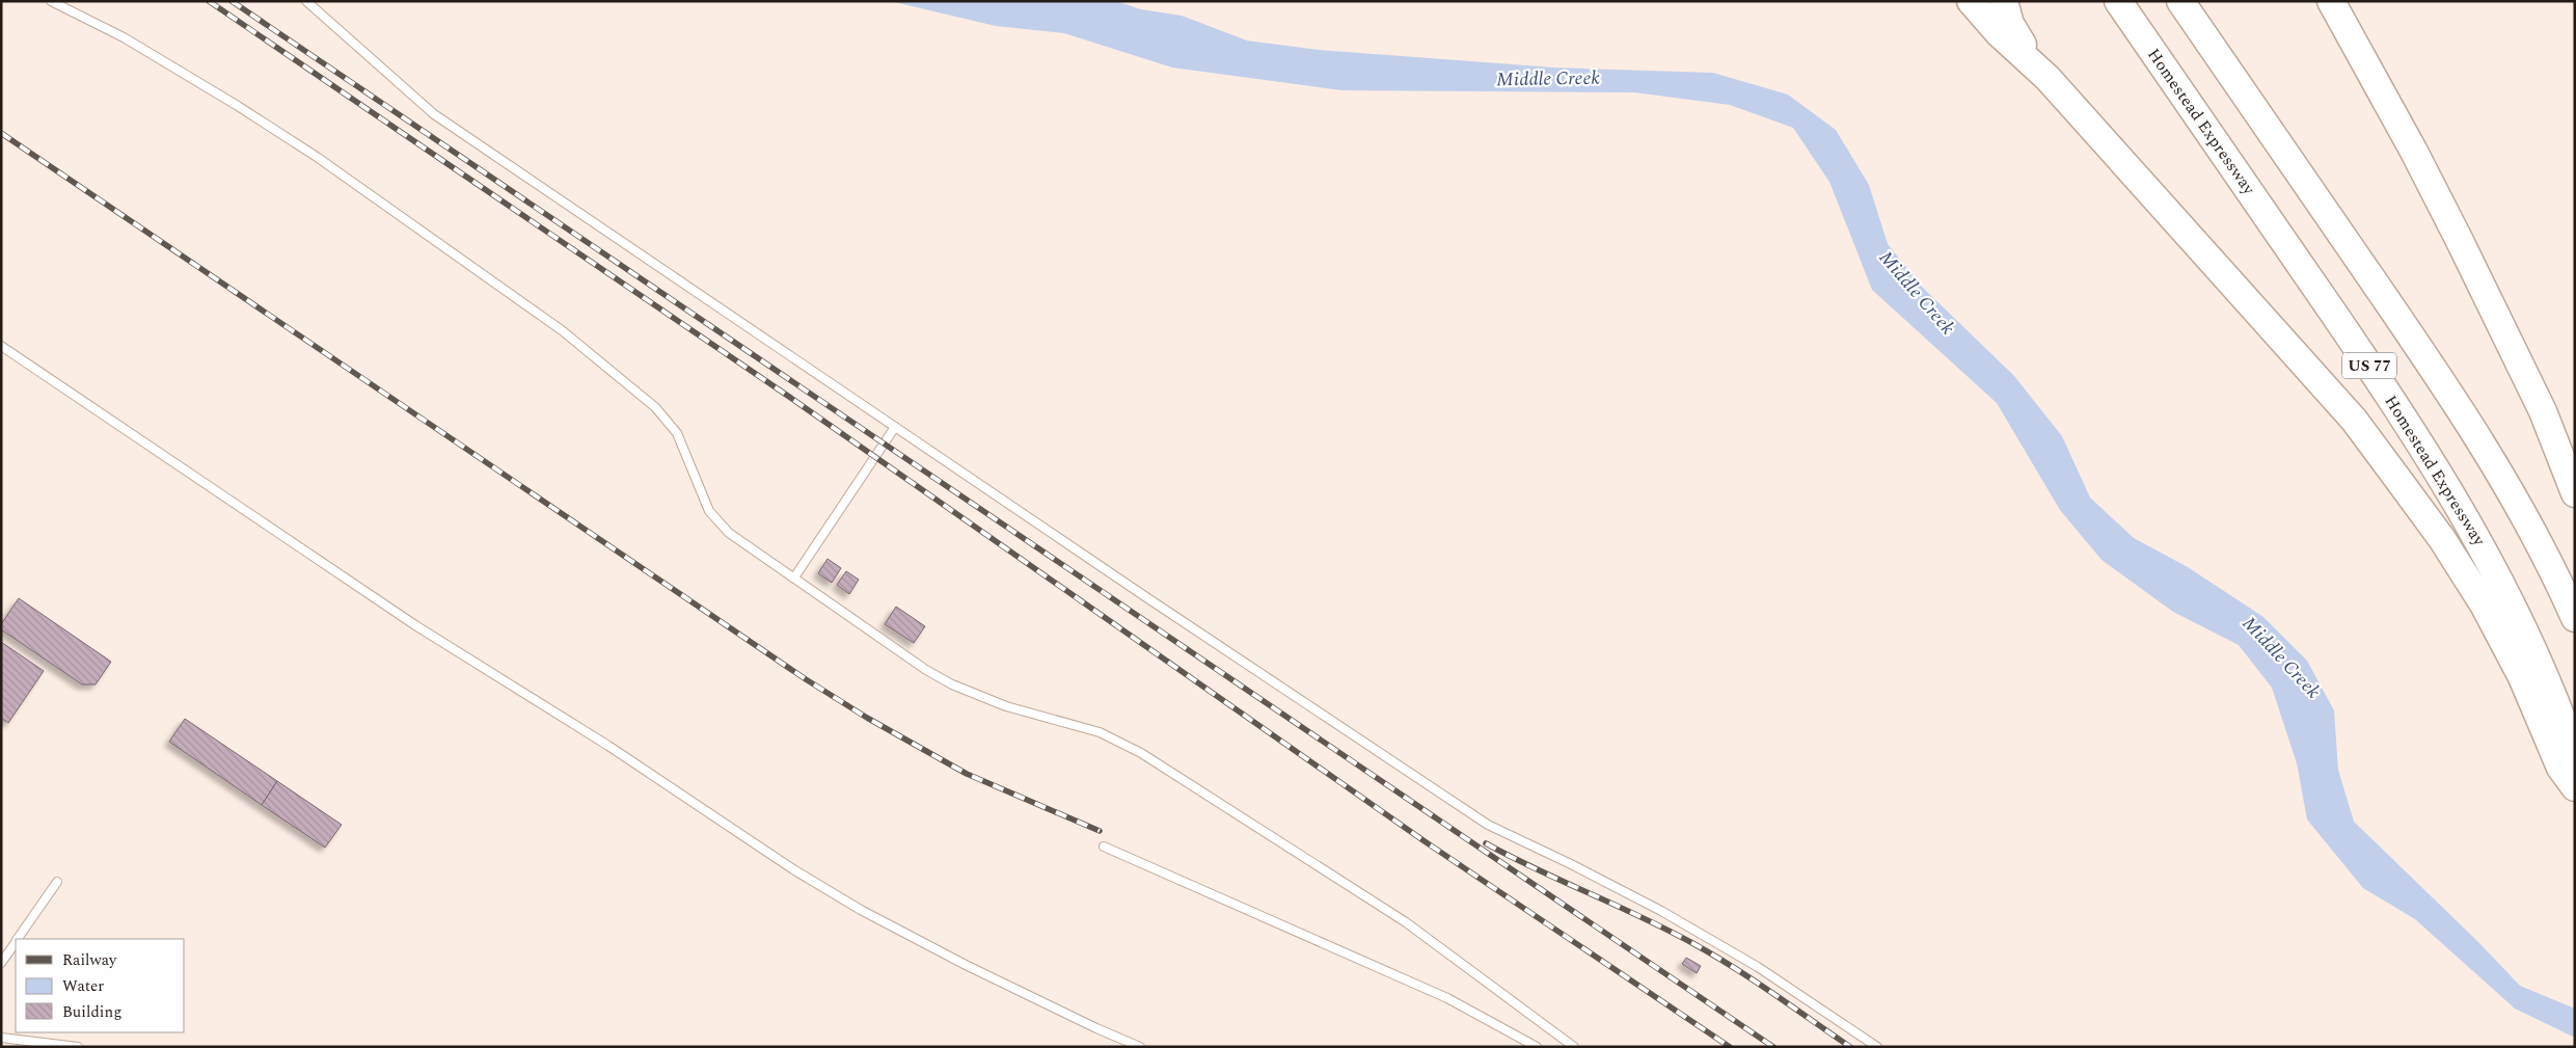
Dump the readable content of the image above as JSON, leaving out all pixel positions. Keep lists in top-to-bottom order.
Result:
{
  "streets": {
    "highway": ["Homestead Expressway", "US 77"]
  },
  "water": ["Middle Creek"],
  "legend": ["Railway", "Water", "Building"]
}
